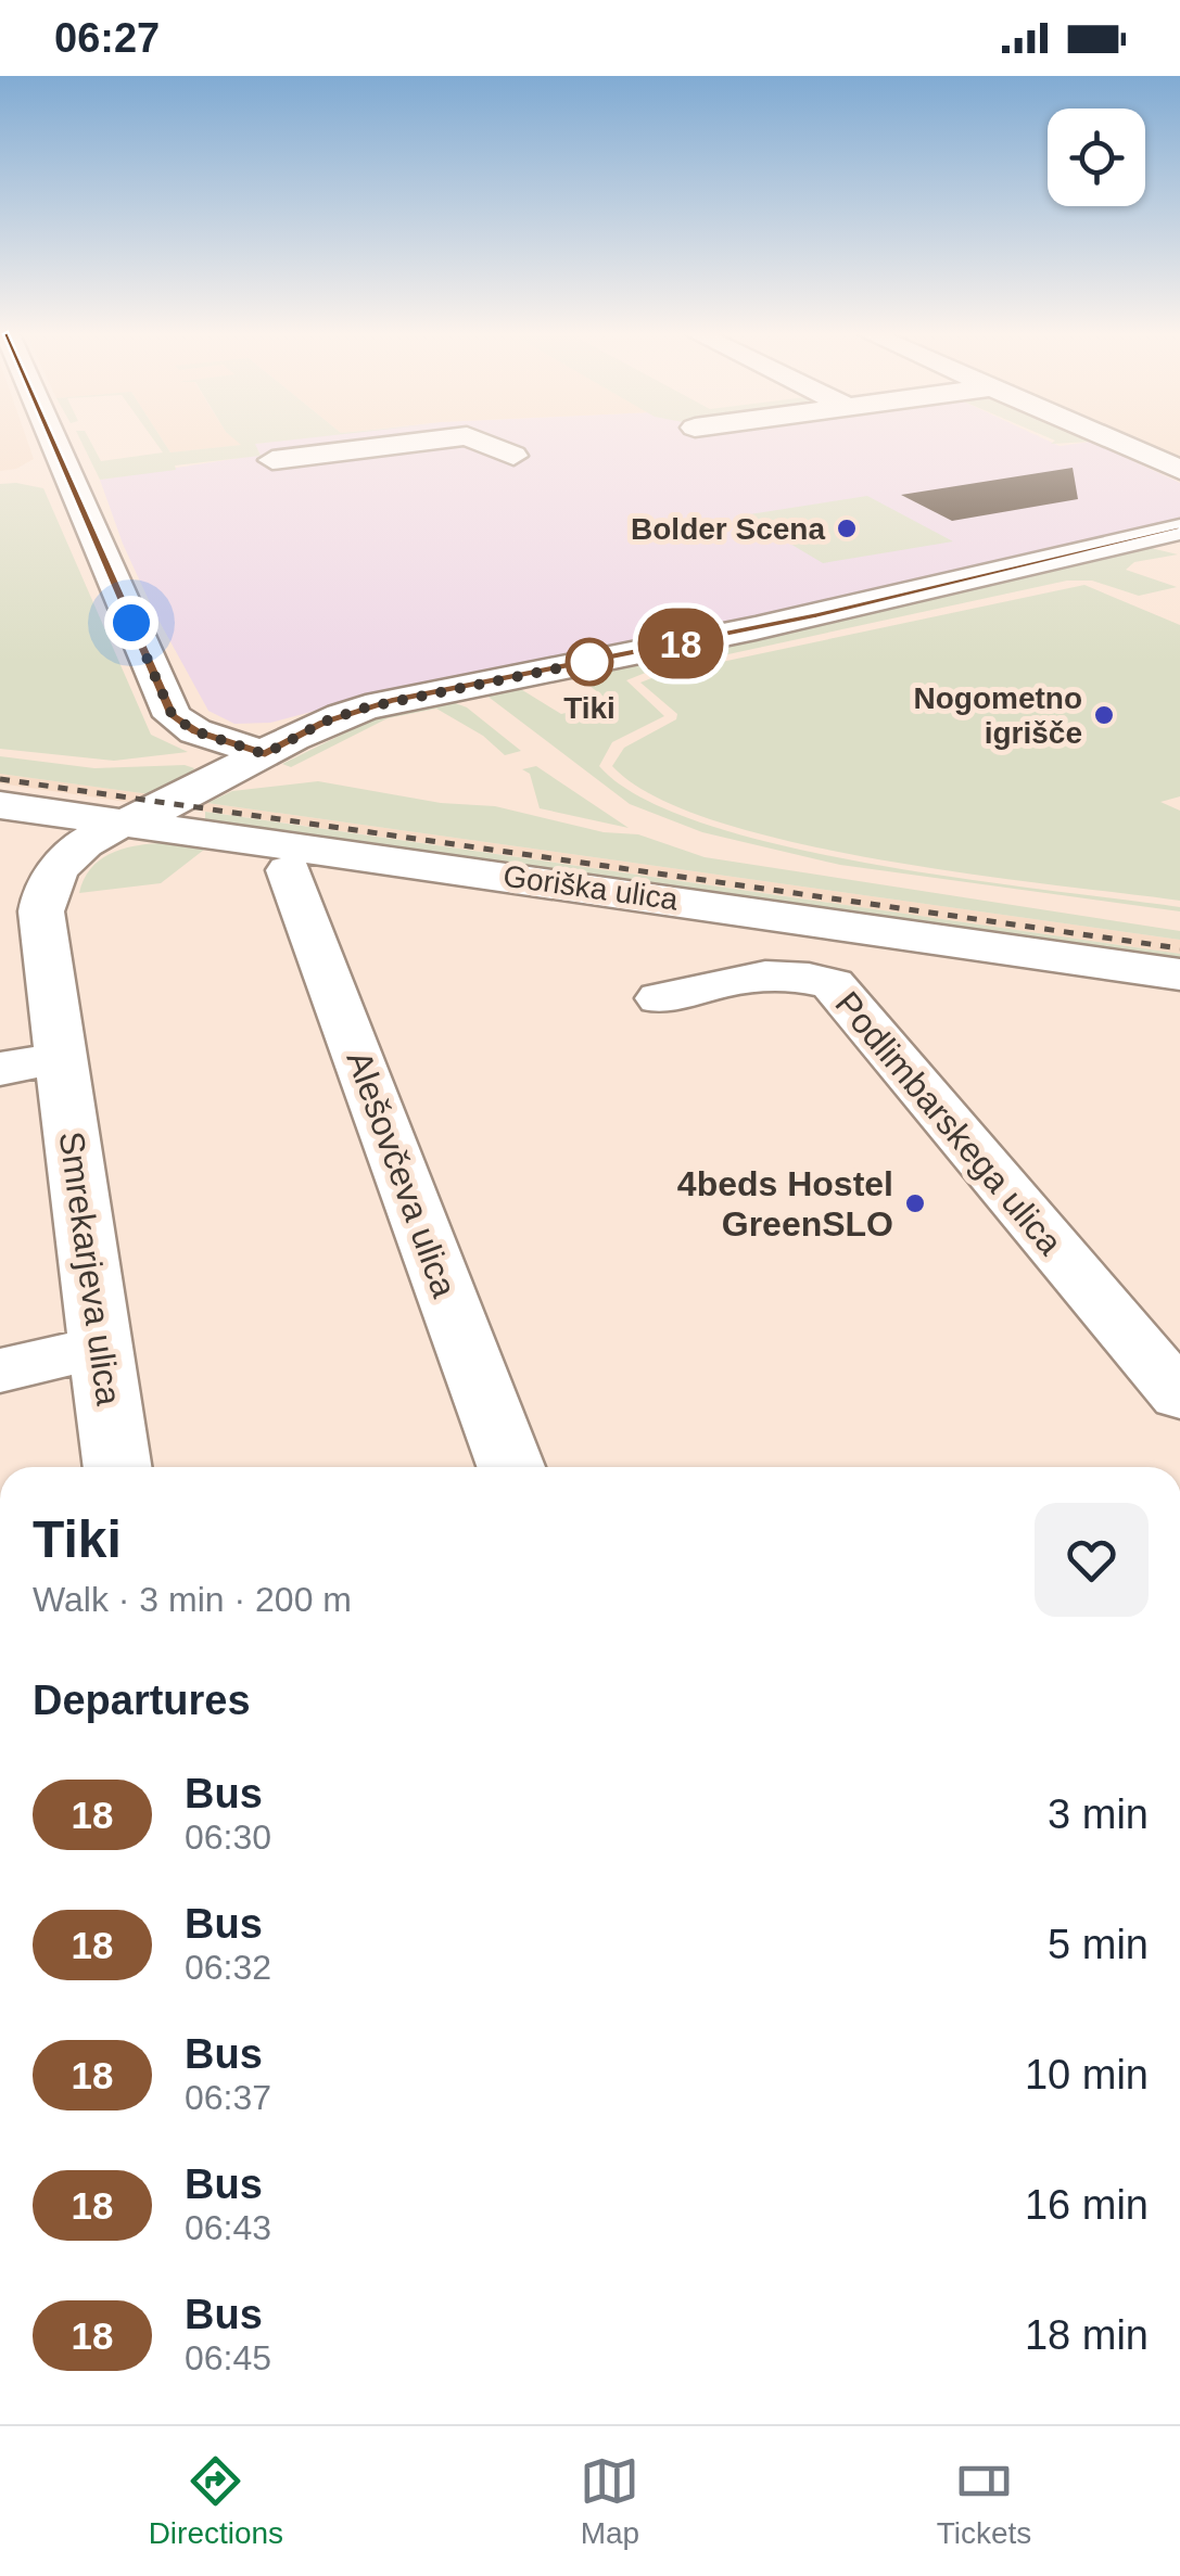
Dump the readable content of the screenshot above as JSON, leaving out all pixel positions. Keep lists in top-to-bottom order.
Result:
{
  "streets": {
    "street": [
      "Goriška ulica",
      "Podlimbarskega ulica",
      "Alešovčeva ulica",
      "Smrekarjeva ulica"
    ]
  },
  "crossings": [
    ["Goriška ulica", "Smrekarjeva ulica"]
  ],
  "places": [
    "Bolder Scena",
    "Tiki",
    "Nogometno igrišče",
    "4beds Hostel GreenSLO"
  ],
  "lines": ["bus line 18"],
  "page": {
    "status": "06:27",
    "on_map": "18",
    "heading": [
      ["Tiki", "Walk · 3 min · 200 m"],
      "Departures"
    ],
    "list": [
      {
        "mark": "18",
        "name": "Bus",
        "note": "06:30",
        "value": "3 min"
      },
      {
        "mark": "18",
        "name": "Bus",
        "note": "06:32",
        "value": "5 min"
      },
      {
        "mark": "18",
        "name": "Bus",
        "note": "06:37",
        "value": "10 min"
      },
      {
        "mark": "18",
        "name": "Bus",
        "note": "06:43",
        "value": "16 min"
      },
      {
        "mark": "18",
        "name": "Bus",
        "note": "06:45",
        "value": "18 min"
      }
    ],
    "tabs": ["Directions", "Map", "Tickets"]
  }
}
